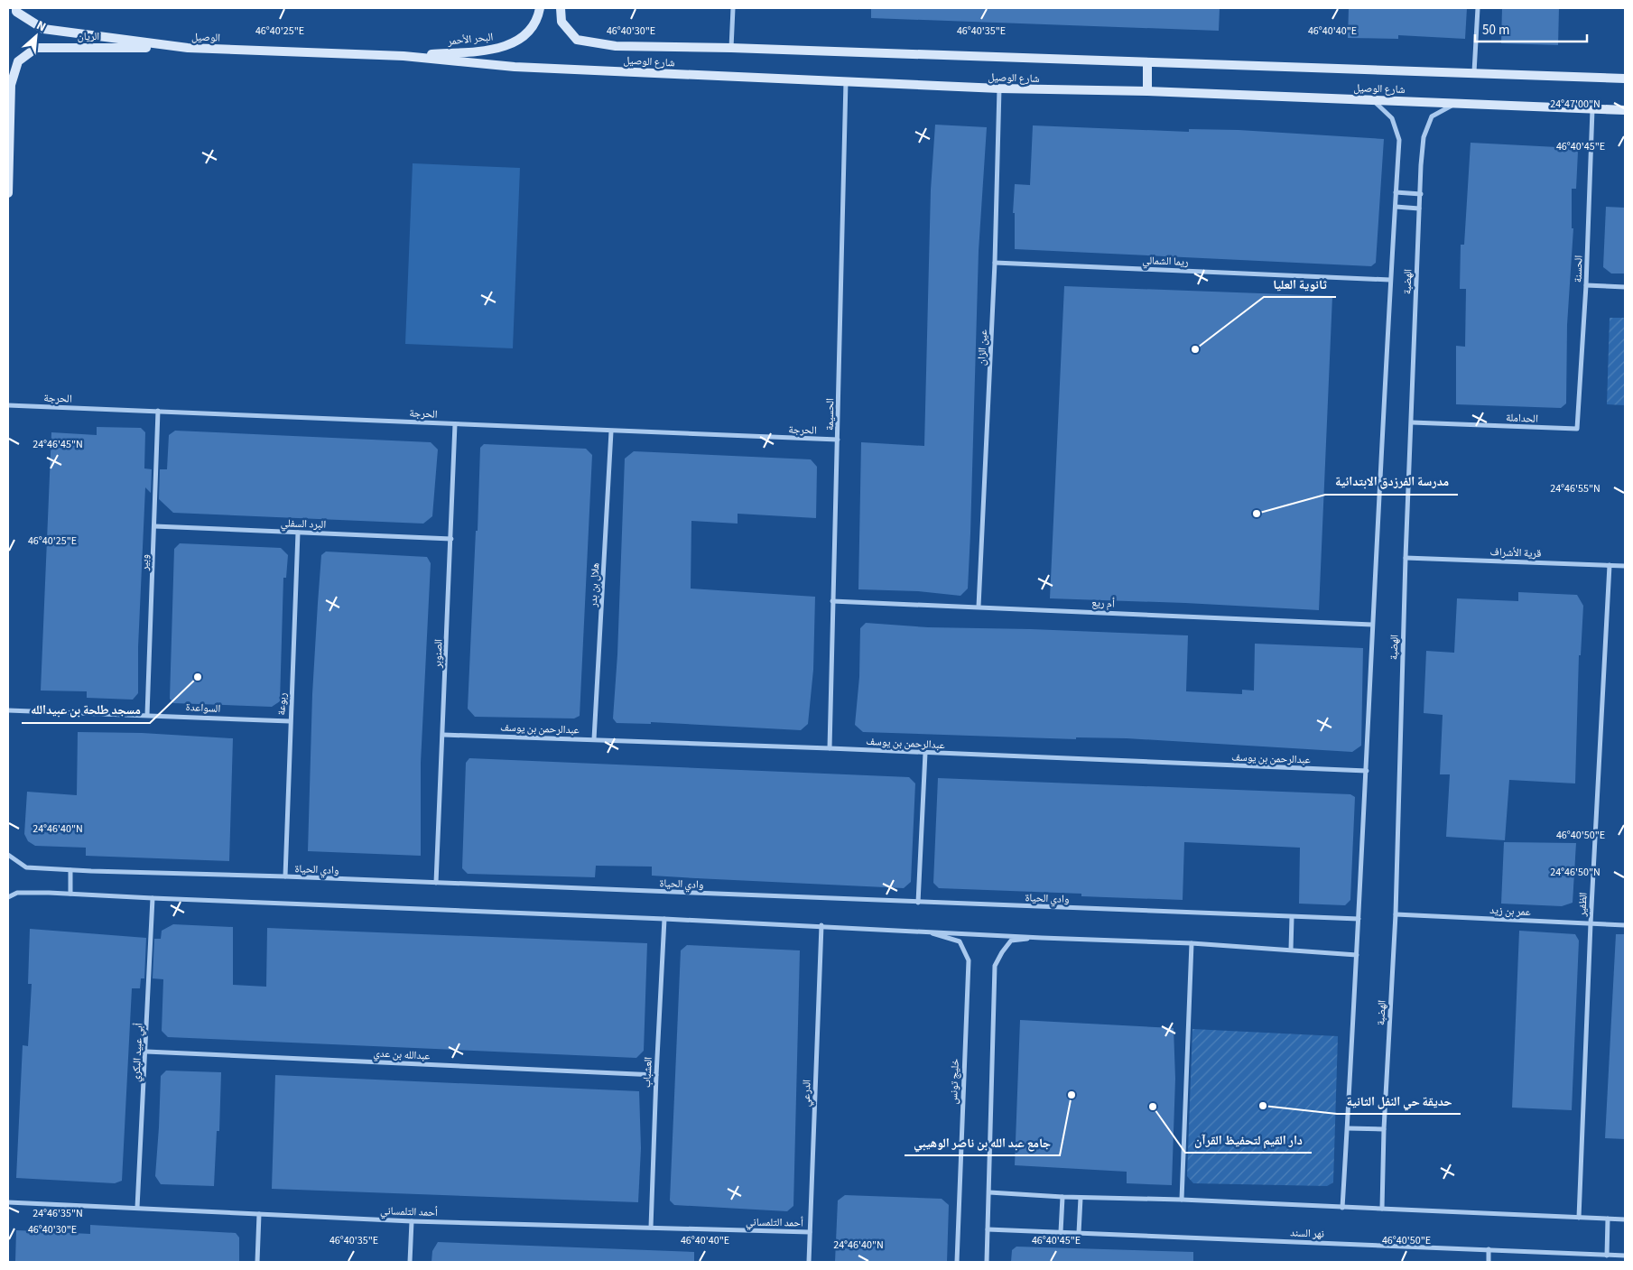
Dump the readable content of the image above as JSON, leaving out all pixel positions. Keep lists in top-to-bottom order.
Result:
{
  "streets": {
    "street": [
      "الريان",
      "الوصيل",
      "البحر الأحمر",
      "شارع الوصيل",
      "ريما الشمالي",
      "الحسنة",
      "الهضبة",
      "عين الزان",
      "الحرجة",
      "الحسيمة",
      "الحداملة",
      "البرد السفلي",
      "قرية الأشراف",
      "وبير",
      "هلال بن بدر",
      "أم ريع",
      "الصنوبر",
      "ربوعة",
      "السواعدة",
      "عبدالرحمن بن يوسف",
      "وادي الحياة",
      "الظفير",
      "عمر بن زيد",
      "أبي عبيد البكري",
      "عبدالله بن عدي",
      "العشباب",
      "خليج تونس",
      "الدرعي",
      "أحمد التلمساني",
      "نهر السند"
    ]
  },
  "crossings": [
    ["الريان", "الوصيل"],
    ["الوصيل", "البحر الأحمر"],
    ["الوصيل", "شارع الوصيل"],
    ["البحر الأحمر", "شارع الوصيل"],
    ["شارع الوصيل", "الحسنة"],
    ["شارع الوصيل", "الهضبة"],
    ["شارع الوصيل", "عين الزان"],
    ["شارع الوصيل", "الحسيمة"],
    ["ريما الشمالي", "الهضبة"],
    ["ريما الشمالي", "عين الزان"],
    ["الحسنة", "الحداملة"],
    ["الهضبة", "الحداملة"],
    ["الهضبة", "قرية الأشراف"],
    ["الهضبة", "أم ريع"],
    ["الهضبة", "عبدالرحمن بن يوسف"],
    ["الهضبة", "وادي الحياة"],
    ["الهضبة", "عمر بن زيد"],
    ["عين الزان", "أم ريع"],
    ["الحرجة", "الحسيمة"],
    ["الحرجة", "وبير"],
    ["الحرجة", "هلال بن بدر"],
    ["الحرجة", "الصنوبر"],
    ["الحسيمة", "أم ريع"],
    ["الحسيمة", "عبدالرحمن بن يوسف"],
    ["البرد السفلي", "وبير"],
    ["البرد السفلي", "الصنوبر"],
    ["البرد السفلي", "ربوعة"],
    ["قرية الأشراف", "الظفير"],
    ["وبير", "السواعدة"],
    ["هلال بن بدر", "عبدالرحمن بن يوسف"],
    ["الصنوبر", "عبدالرحمن بن يوسف"],
    ["الصنوبر", "وادي الحياة"],
    ["ربوعة", "السواعدة"],
    ["ربوعة", "وادي الحياة"],
    ["الظفير", "عمر بن زيد"],
    ["أبي عبيد البكري", "عبدالله بن عدي"],
    ["أبي عبيد البكري", "أحمد التلمساني"],
    ["عبدالله بن عدي", "العشباب"],
    ["العشباب", "أحمد التلمساني"],
    ["الدرعي", "أحمد التلمساني"]
  ],
  "places": [
    "ثانوية العليا",
    "مدرسة الفرزدق الابتدائية",
    "مسجد طلحة بن عبيدالله",
    "جامع عبد الله بن ناصر الوهيبي",
    "حديقة حي النفل الثانية",
    "دار القيم لتحفيظ القرآن"
  ],
  "scale_bar": "50 m",
  "north": "top right",
  "coordinates": [
    "46°40'25\"E",
    "46°40'30\"E",
    "46°40'35\"E",
    "46°40'40\"E",
    "24°47'00\"N",
    "46°40'45\"E",
    "24°46'45\"N",
    "24°46'55\"N",
    "24°46'40\"N",
    "46°40'50\"E",
    "24°46'50\"N",
    "24°46'35\"N"
  ]
}
